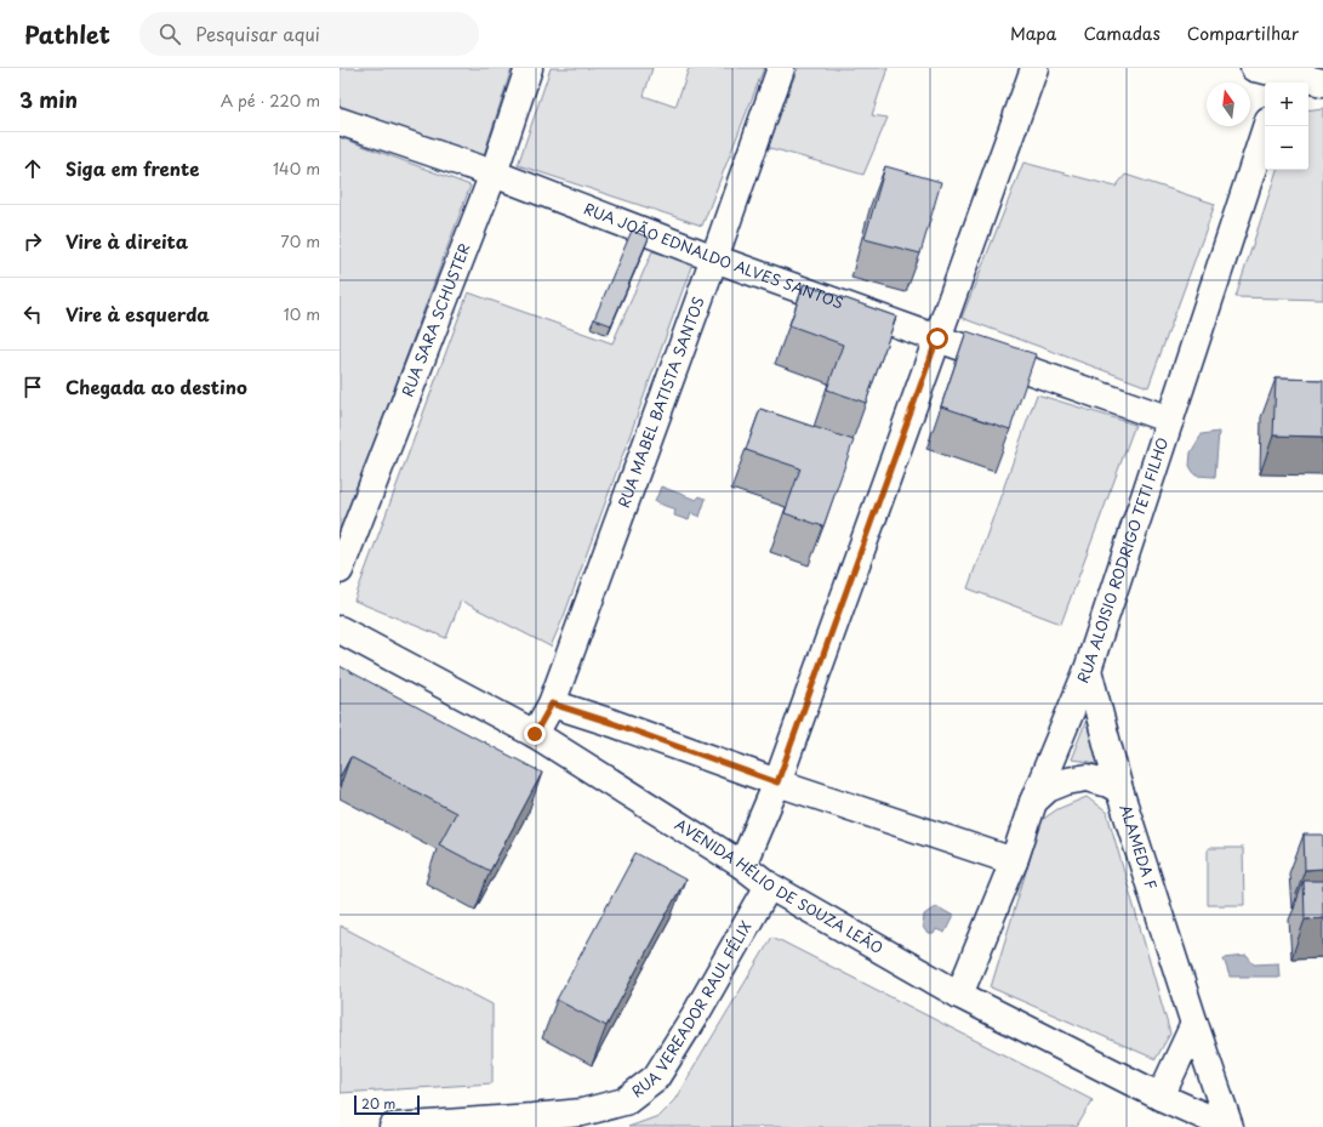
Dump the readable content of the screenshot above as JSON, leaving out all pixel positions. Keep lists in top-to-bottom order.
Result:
{
  "streets": {
    "street": [
      "RUA JOÃO EDNALDO ALVES SANTOS",
      "RUA SARA SCHUSTER",
      "RUA MABEL BATISTA SANTOS",
      "RUA ALOISIO RODRIGO TETI FILHO",
      "ALAMEDA F",
      "AVENIDA HÉLIO DE SOUZA LEÃO",
      "RUA VEREADOR RAUL FÉLIX"
    ]
  },
  "crossings": [
    ["RUA JOÃO EDNALDO ALVES SANTOS", "RUA SARA SCHUSTER"],
    ["RUA JOÃO EDNALDO ALVES SANTOS", "RUA MABEL BATISTA SANTOS"],
    ["RUA JOÃO EDNALDO ALVES SANTOS", "RUA ALOISIO RODRIGO TETI FILHO"],
    ["RUA MABEL BATISTA SANTOS", "AVENIDA HÉLIO DE SOUZA LEÃO"],
    ["RUA ALOISIO RODRIGO TETI FILHO", "ALAMEDA F"],
    ["RUA ALOISIO RODRIGO TETI FILHO", "AVENIDA HÉLIO DE SOUZA LEÃO"],
    ["ALAMEDA F", "AVENIDA HÉLIO DE SOUZA LEÃO"],
    ["AVENIDA HÉLIO DE SOUZA LEÃO", "RUA VEREADOR RAUL FÉLIX"]
  ],
  "scale_bar": "20 m",
  "north": "top",
  "page": {
    "header": "Pathlet",
    "search": "Pesquisar aqui",
    "nav": ["Mapa", "Camadas", "Compartilhar"],
    "heading": ["3 min", "A pé · 220 m"],
    "map_buttons": ["+", "−"],
    "list": [
      ["Siga em frente", "140 m"],
      ["Vire à direita", "70 m"],
      ["Vire à esquerda", "10 m"],
      "Chegada ao destino"
    ],
    "scale": "20 m"
  }
}
